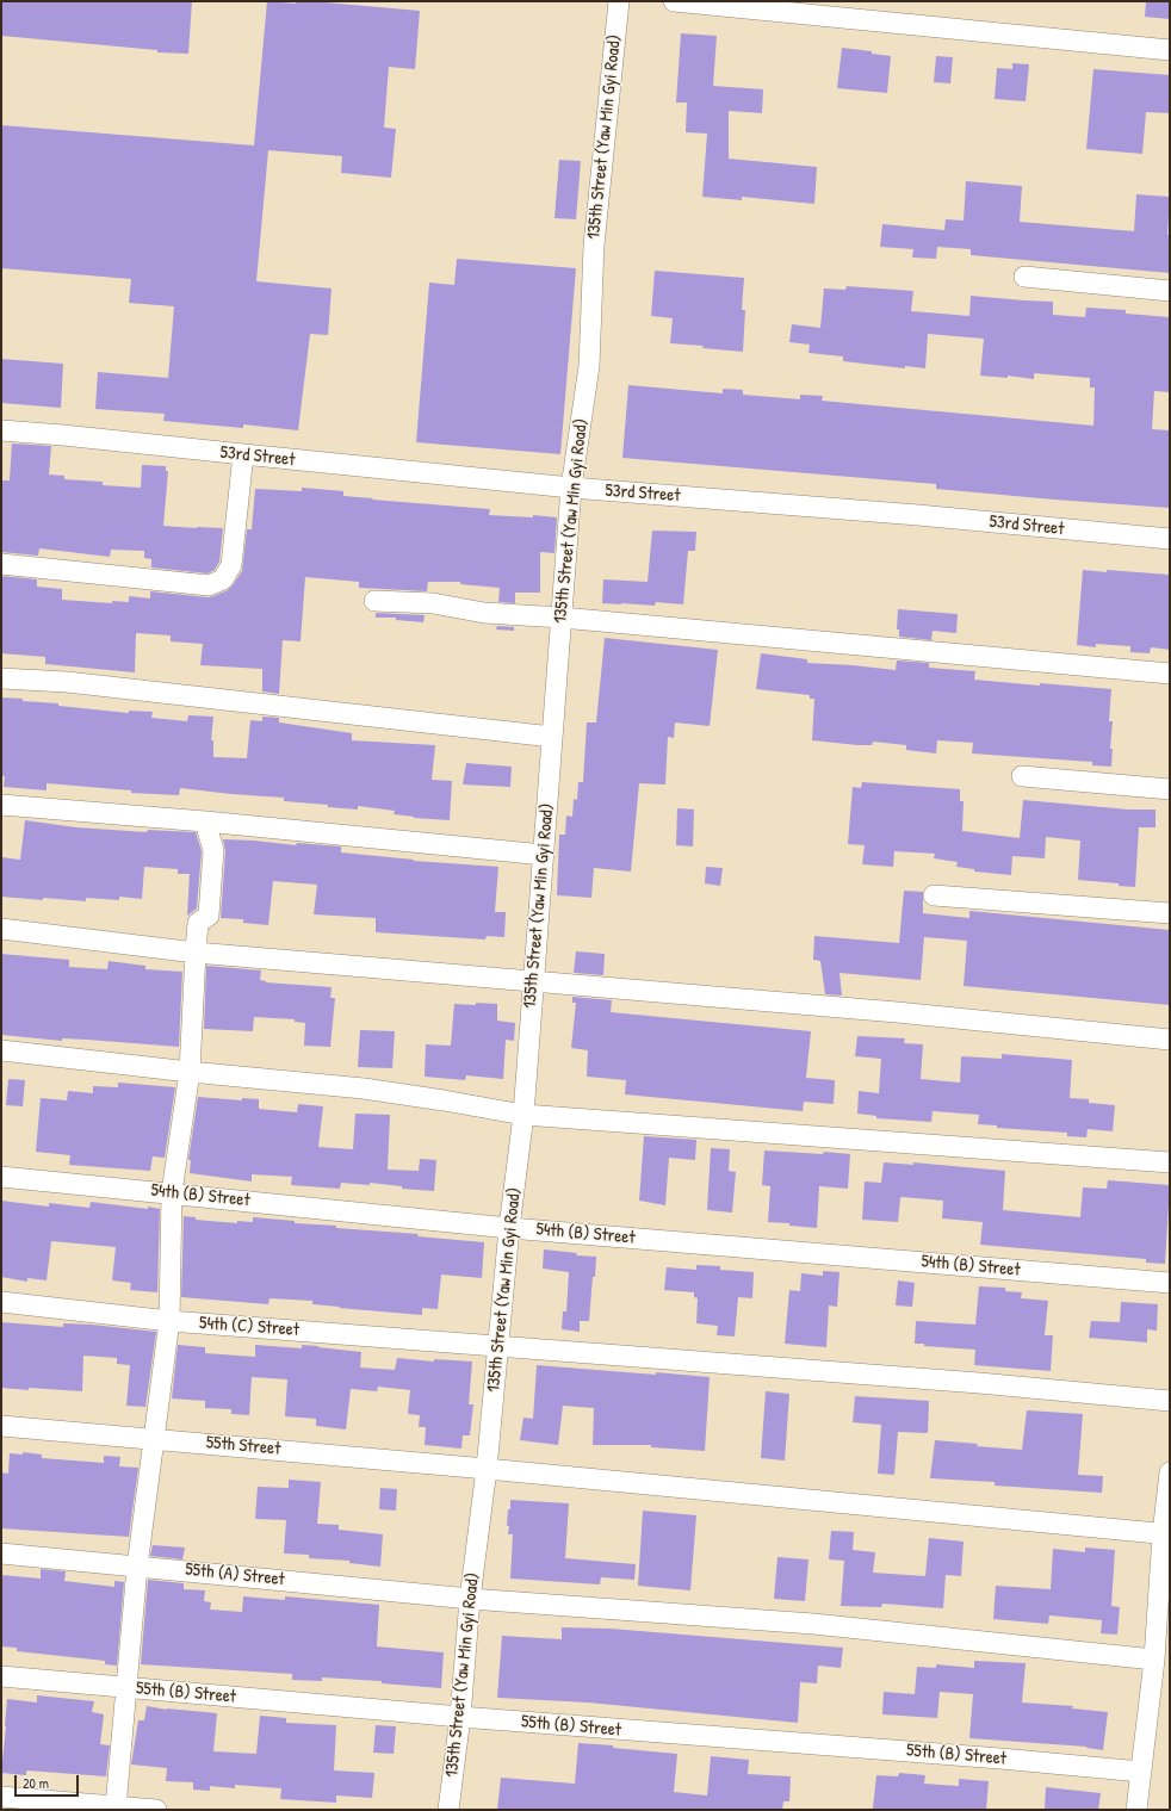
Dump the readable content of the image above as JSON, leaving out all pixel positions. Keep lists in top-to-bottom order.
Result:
{
  "streets": {
    "street": [
      "135th Street (Yaw Min Gyi Road)",
      "53rd Street",
      "54th (B) Street",
      "54th (C) Street",
      "55th Street",
      "55th (A) Street",
      "55th (B) Street"
    ]
  },
  "crossings": [
    ["135th Street (Yaw Min Gyi Road)", "53rd Street"],
    ["135th Street (Yaw Min Gyi Road)", "54th (B) Street"],
    ["135th Street (Yaw Min Gyi Road)", "54th (C) Street"],
    ["135th Street (Yaw Min Gyi Road)", "55th Street"],
    ["135th Street (Yaw Min Gyi Road)", "55th (A) Street"],
    ["135th Street (Yaw Min Gyi Road)", "55th (B) Street"]
  ],
  "scale_bar": "20 m"
}
